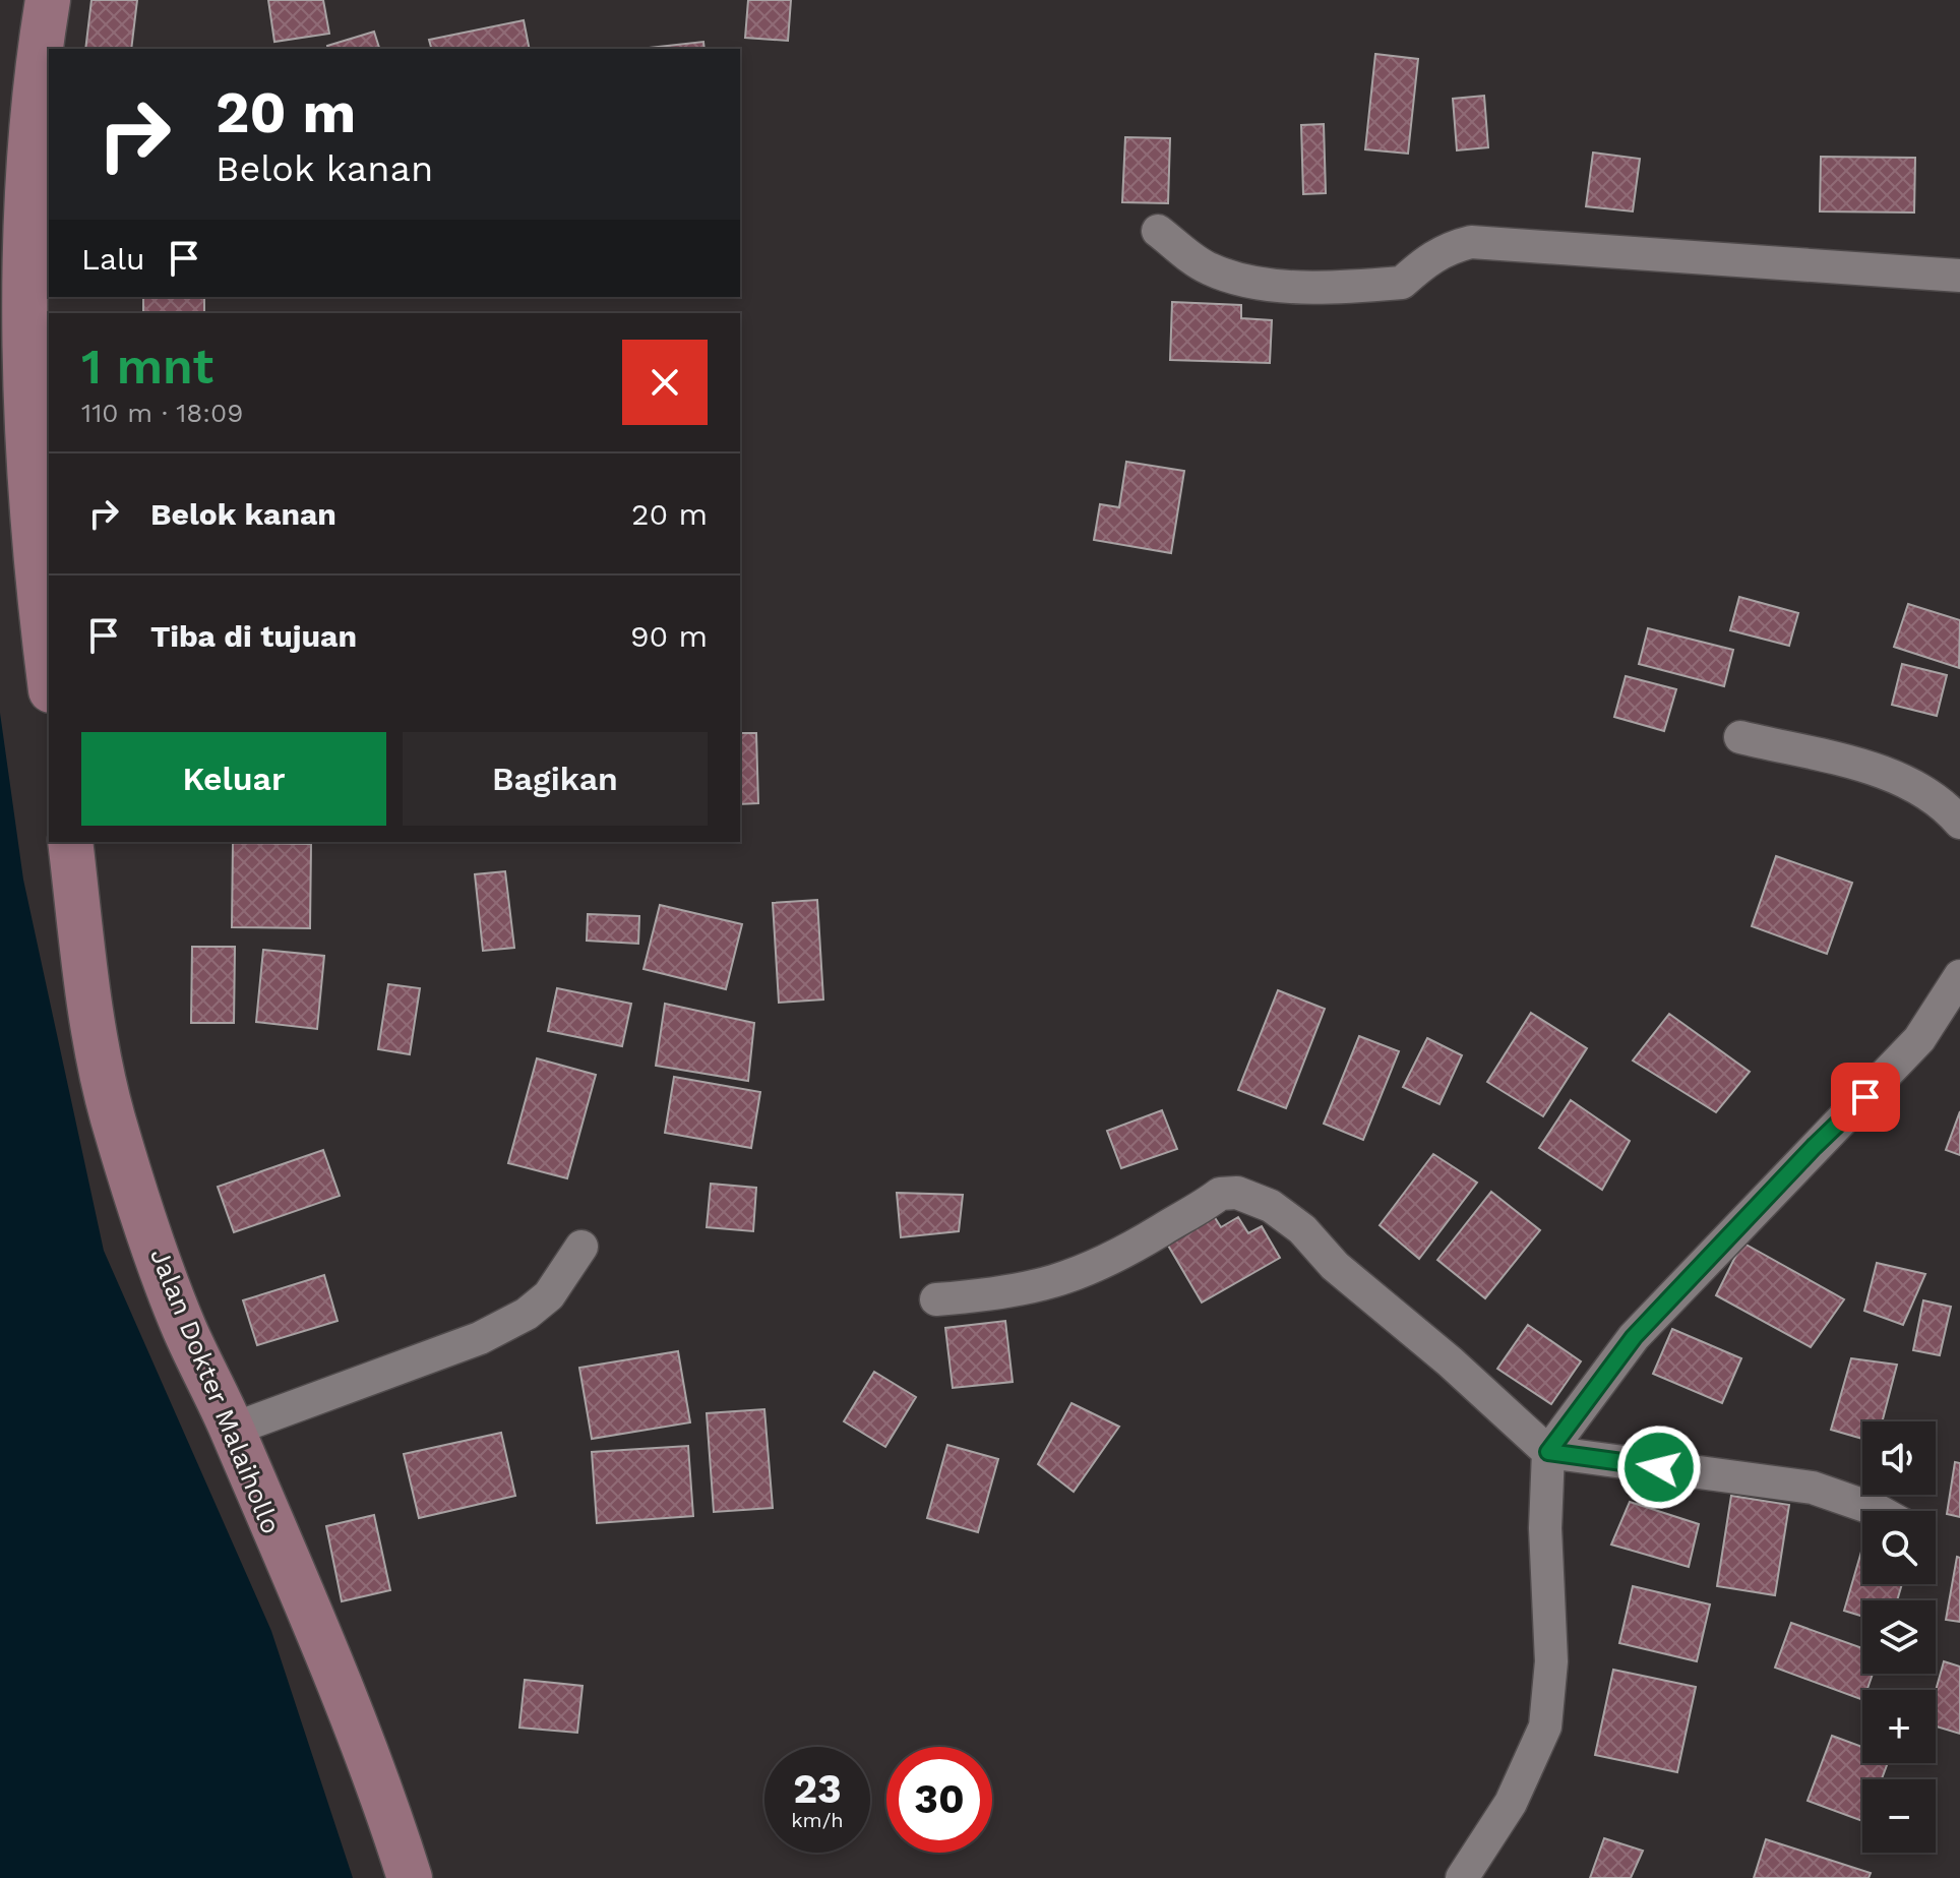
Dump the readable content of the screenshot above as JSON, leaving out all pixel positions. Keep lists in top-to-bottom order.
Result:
{
  "streets": {
    "main road": ["Jalan Dokter Malaihollo"]
  },
  "page": {
    "turn": ["20 m", "Belok kanan"],
    "then": "Lalu",
    "heading": ["1 mnt", "110 m · 18:09"],
    "list": [
      {
        "name": "Belok kanan",
        "value": "20 m"
      },
      {
        "name": "Tiba di tujuan",
        "value": "90 m"
      }
    ],
    "buttons": ["Keluar", "Bagikan"],
    "map_buttons": ["+", "−"],
    "speed": "23 km/h",
    "limit": "30"
  }
}
